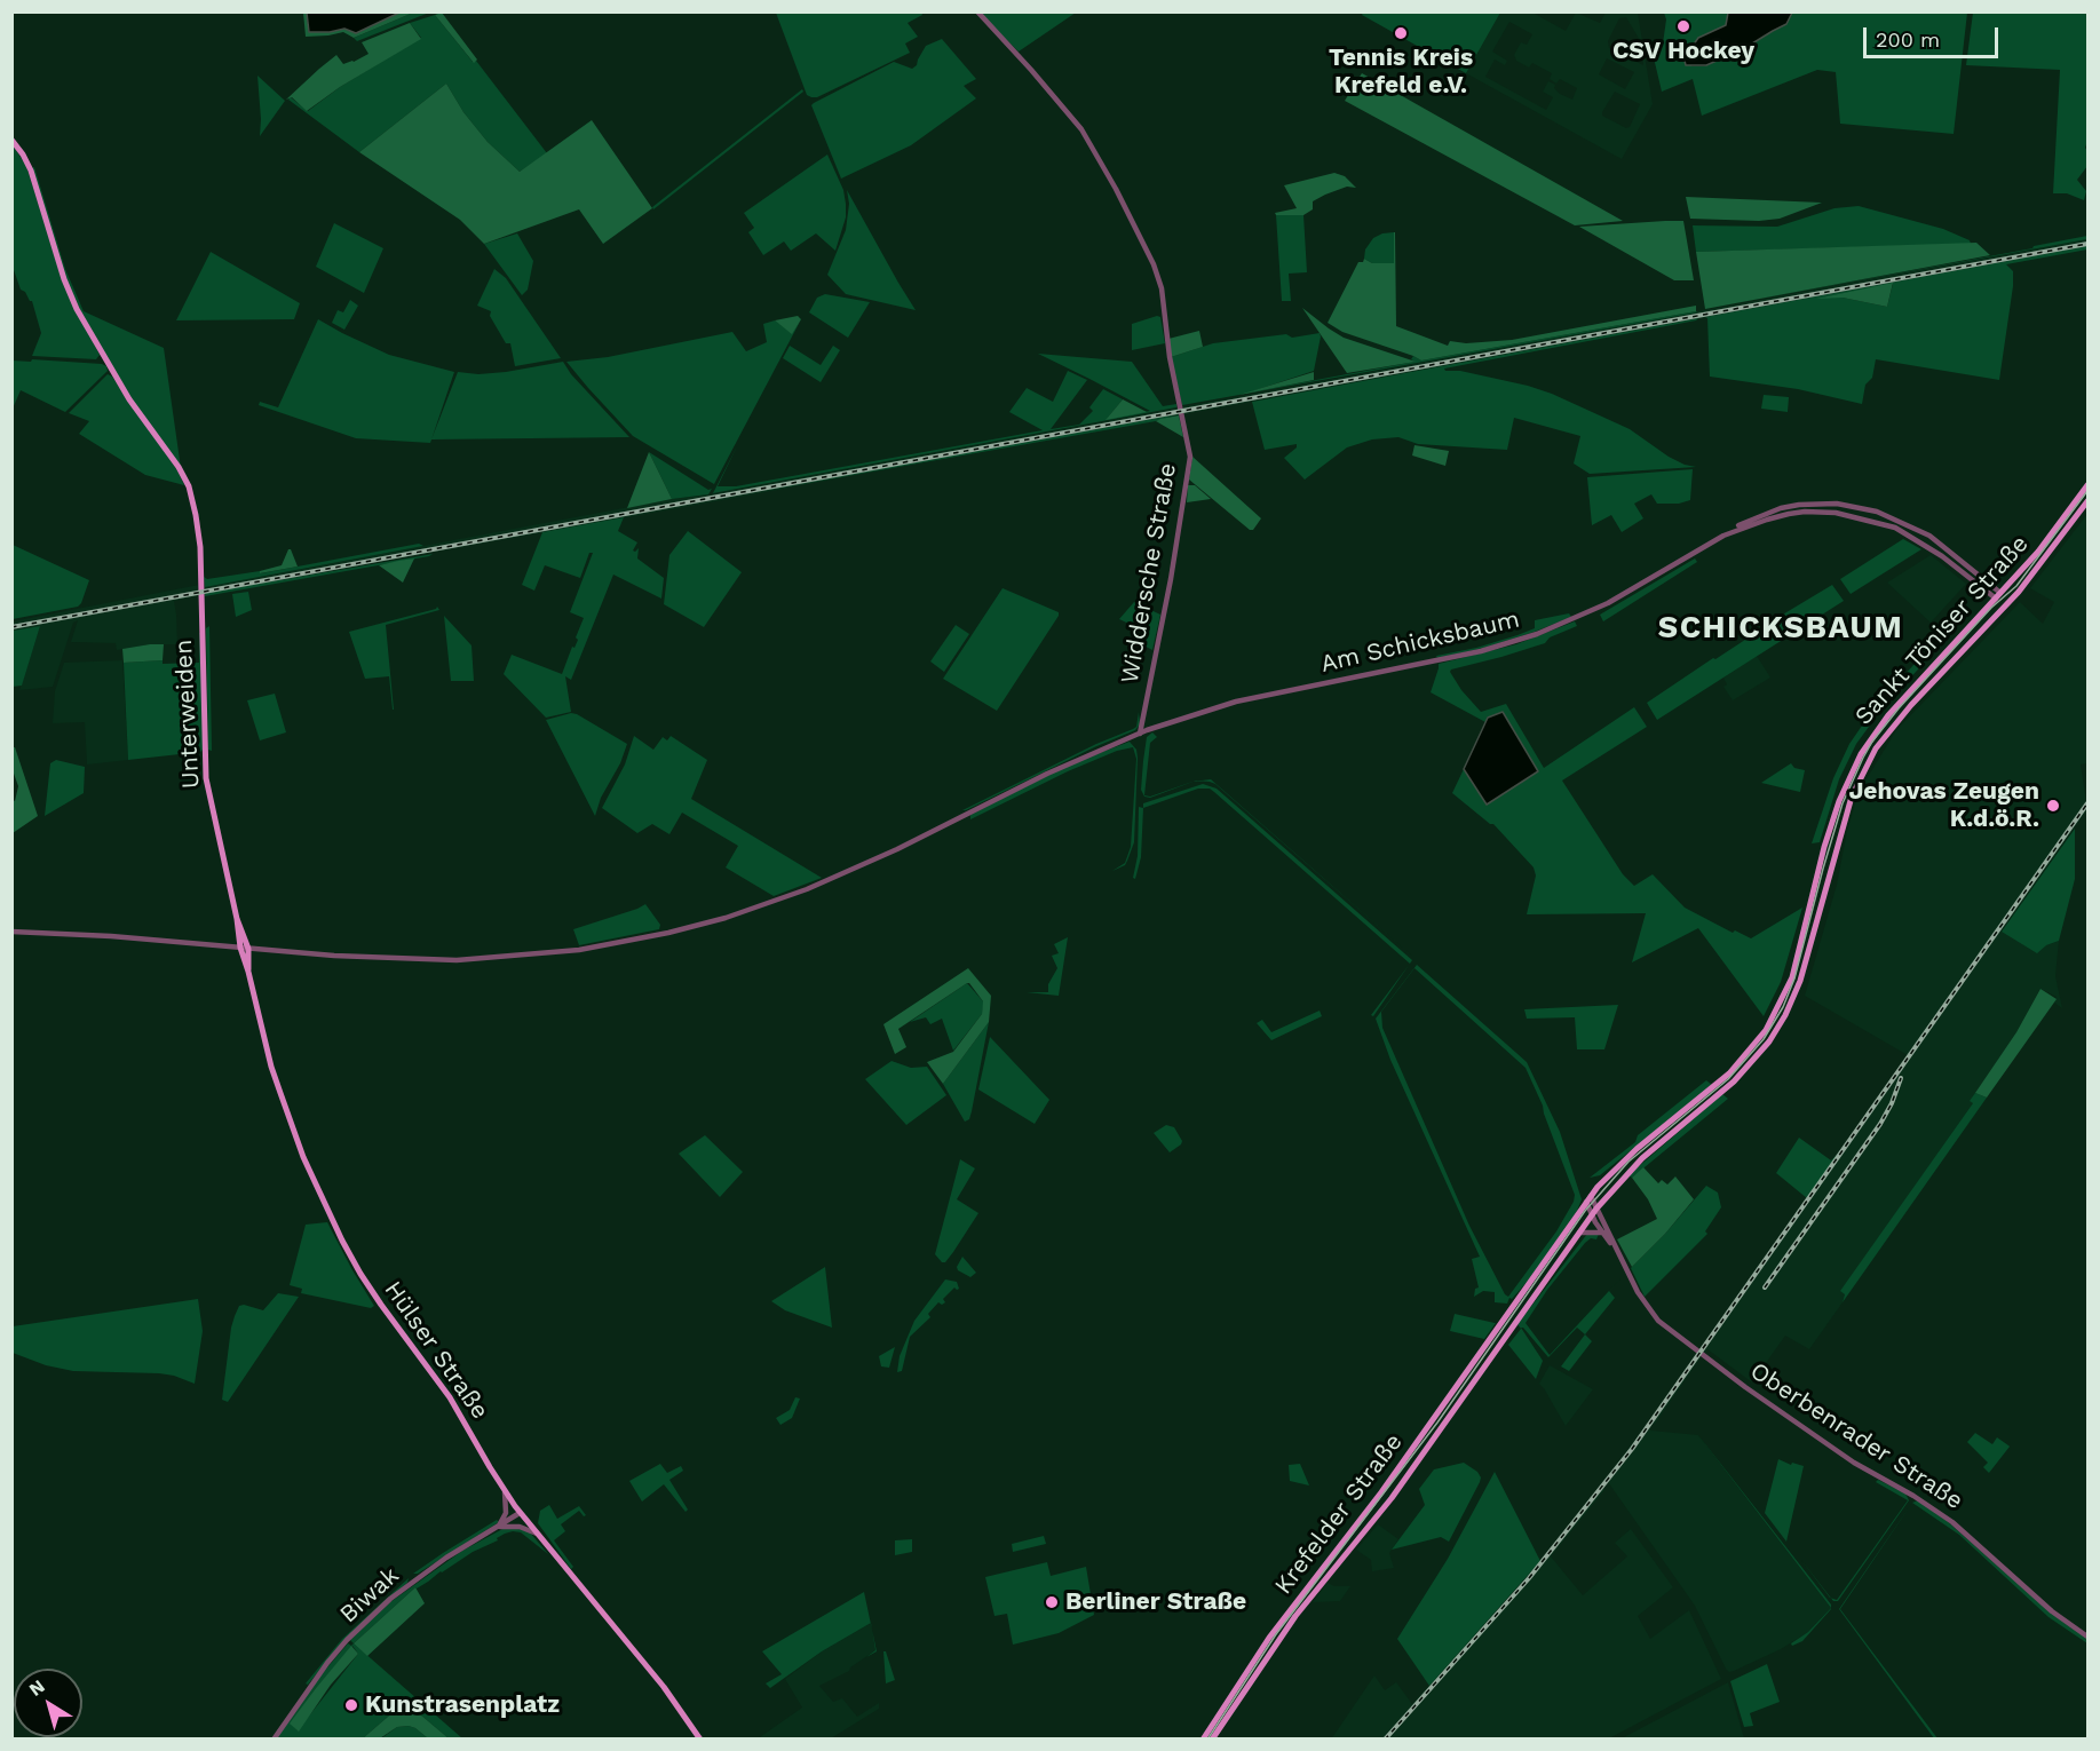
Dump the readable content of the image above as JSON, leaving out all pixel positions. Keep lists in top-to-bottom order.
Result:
{
  "streets": {
    "main road": [
      "Sankt Töniser Straße",
      "Unterweiden",
      "Hülser Straße",
      "Krefelder Straße"
    ],
    "street": [
      "Widdersche Straße",
      "Am Schicksbaum",
      "Oberbenrader Straße",
      "Biwak"
    ]
  },
  "crossings": [
    ["Widdersche Straße", "Am Schicksbaum"],
    ["Sankt Töniser Straße", "Am Schicksbaum"],
    ["Sankt Töniser Straße", "Oberbenrader Straße"],
    ["Sankt Töniser Straße", "Krefelder Straße"],
    ["Am Schicksbaum", "Unterweiden"],
    ["Am Schicksbaum", "Hülser Straße"],
    ["Unterweiden", "Hülser Straße"],
    ["Hülser Straße", "Biwak"]
  ],
  "districts": ["SCHICKSBAUM"],
  "places": [
    "CSV Hockey",
    "Tennis Kreis Krefeld e.V.",
    "Jehovas Zeugen K.d.ö.R.",
    "Berliner Straße",
    "Kunstrasenplatz"
  ],
  "scale_bar": "200 m",
  "north": "top left"
}
